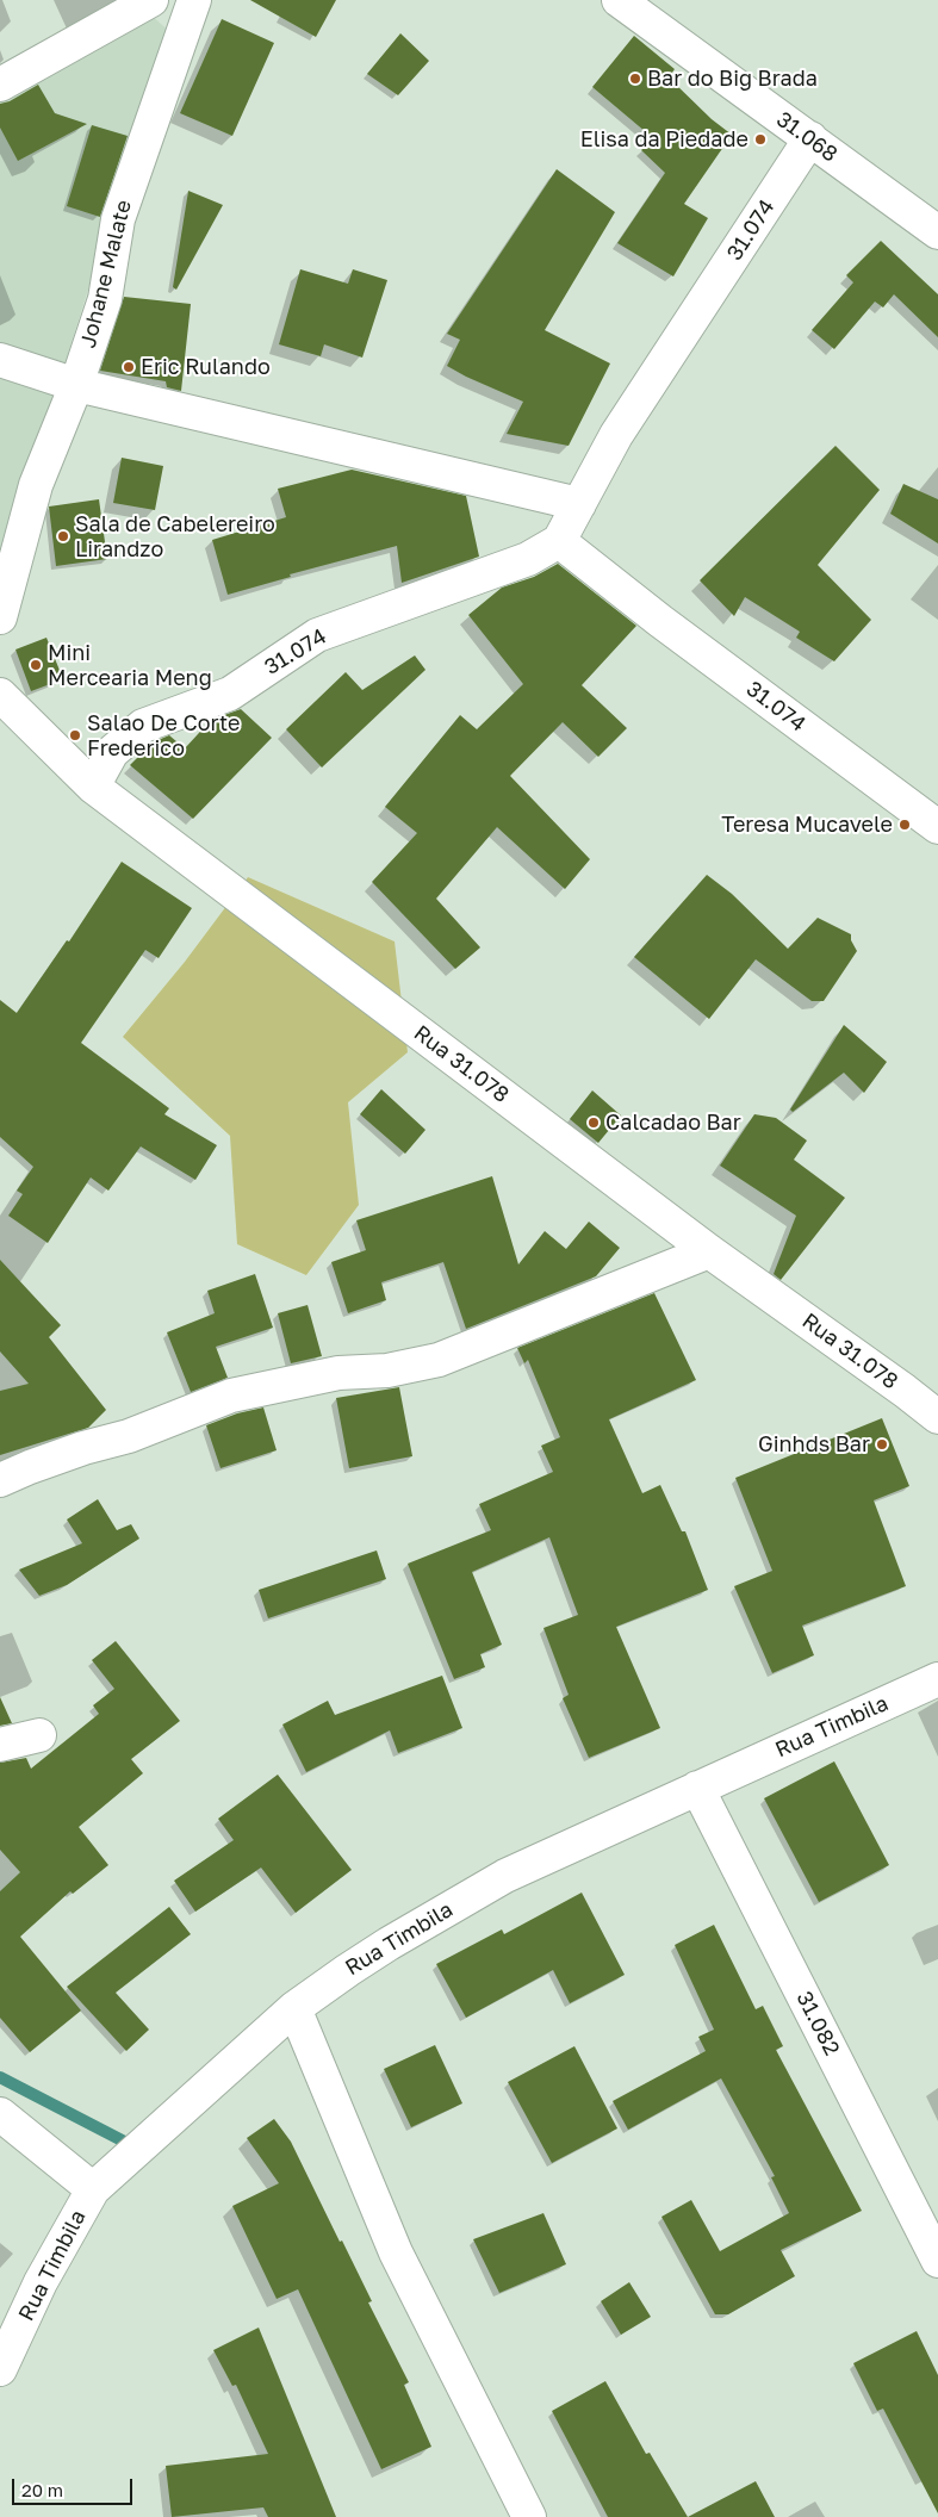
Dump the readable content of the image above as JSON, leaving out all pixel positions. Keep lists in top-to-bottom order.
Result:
{
  "streets": {
    "street": [
      "31.068",
      "31.074",
      "Johane Malate",
      "Rua 31.078",
      "Rua Timbila",
      "31.082"
    ]
  },
  "crossings": [
    ["31.068", "31.074"],
    ["31.074", "Rua 31.078"],
    ["Rua Timbila", "31.082"]
  ],
  "places": [
    "Bar do Big Brada",
    "Elisa da Piedade",
    "Eric Rulando",
    "Sala de Cabelereiro Lirandzo",
    "Mini Mercearia Meng",
    "Salao De Corte Frederico",
    "Teresa Mucavele",
    "Calcadao Bar",
    "Ginhds Bar"
  ],
  "scale_bar": "20 m"
}
